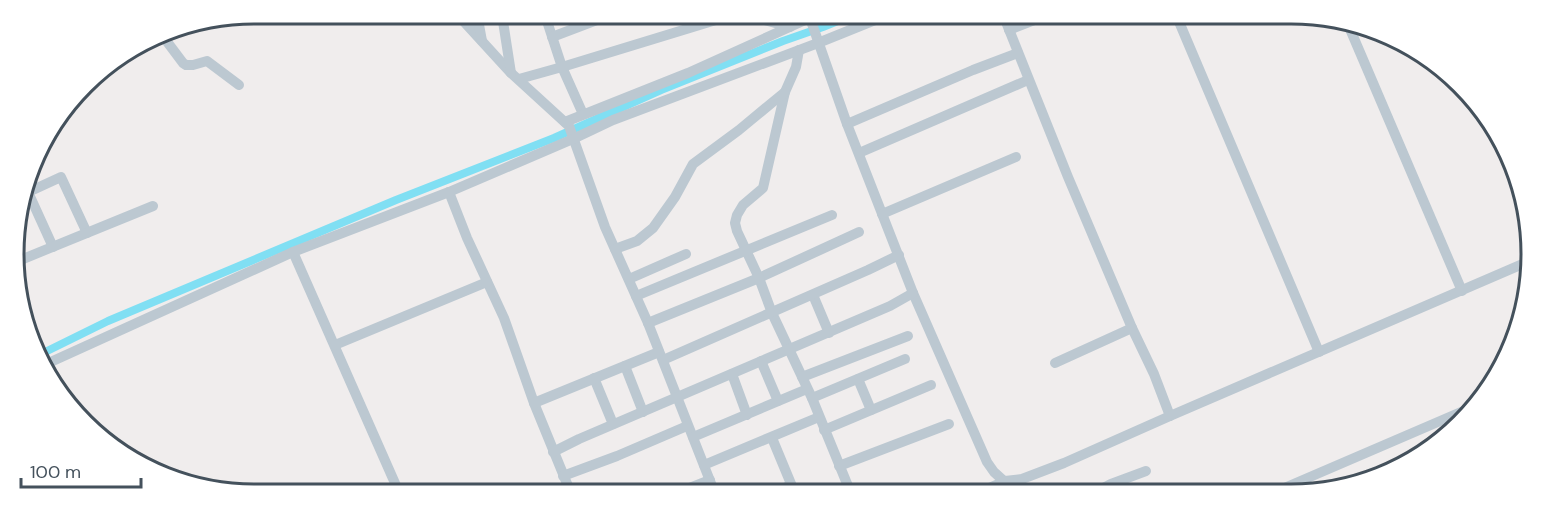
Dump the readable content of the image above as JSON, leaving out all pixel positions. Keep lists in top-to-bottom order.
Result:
{
  "scale_bar": "100 m"
}
